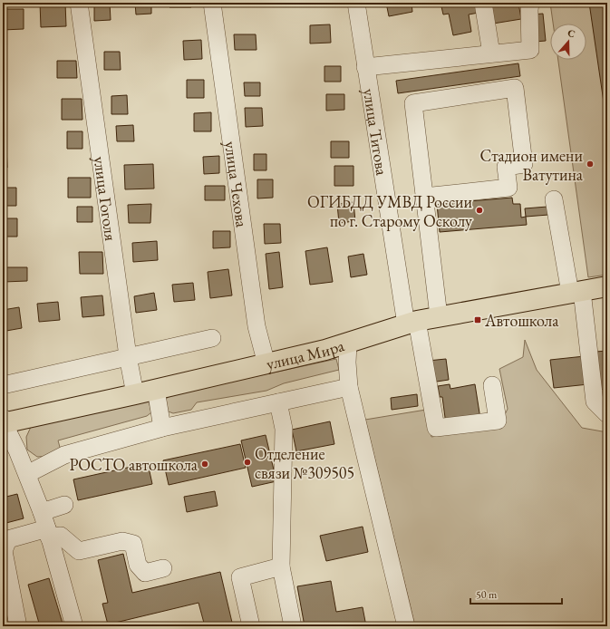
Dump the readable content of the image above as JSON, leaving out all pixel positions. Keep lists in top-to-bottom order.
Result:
{
  "streets": {
    "main road": ["улица Мира"],
    "street": ["улица Титова", "улица Чехова", "улица Гоголя"]
  },
  "crossings": [
    ["улица Титова", "улица Мира"],
    ["улица Чехова", "улица Мира"],
    ["улица Гоголя", "улица Мира"]
  ],
  "places": {
    "other": [
      "Стадион имени Ватутина",
      "ОГИБДД УМВД России по г. Старому Осколу",
      "Отделение связи №309505",
      "РОСТО автошкола"
    ],
    "transit": ["Автошкола"]
  },
  "scale_bar": "50 m",
  "north": "top"
}
